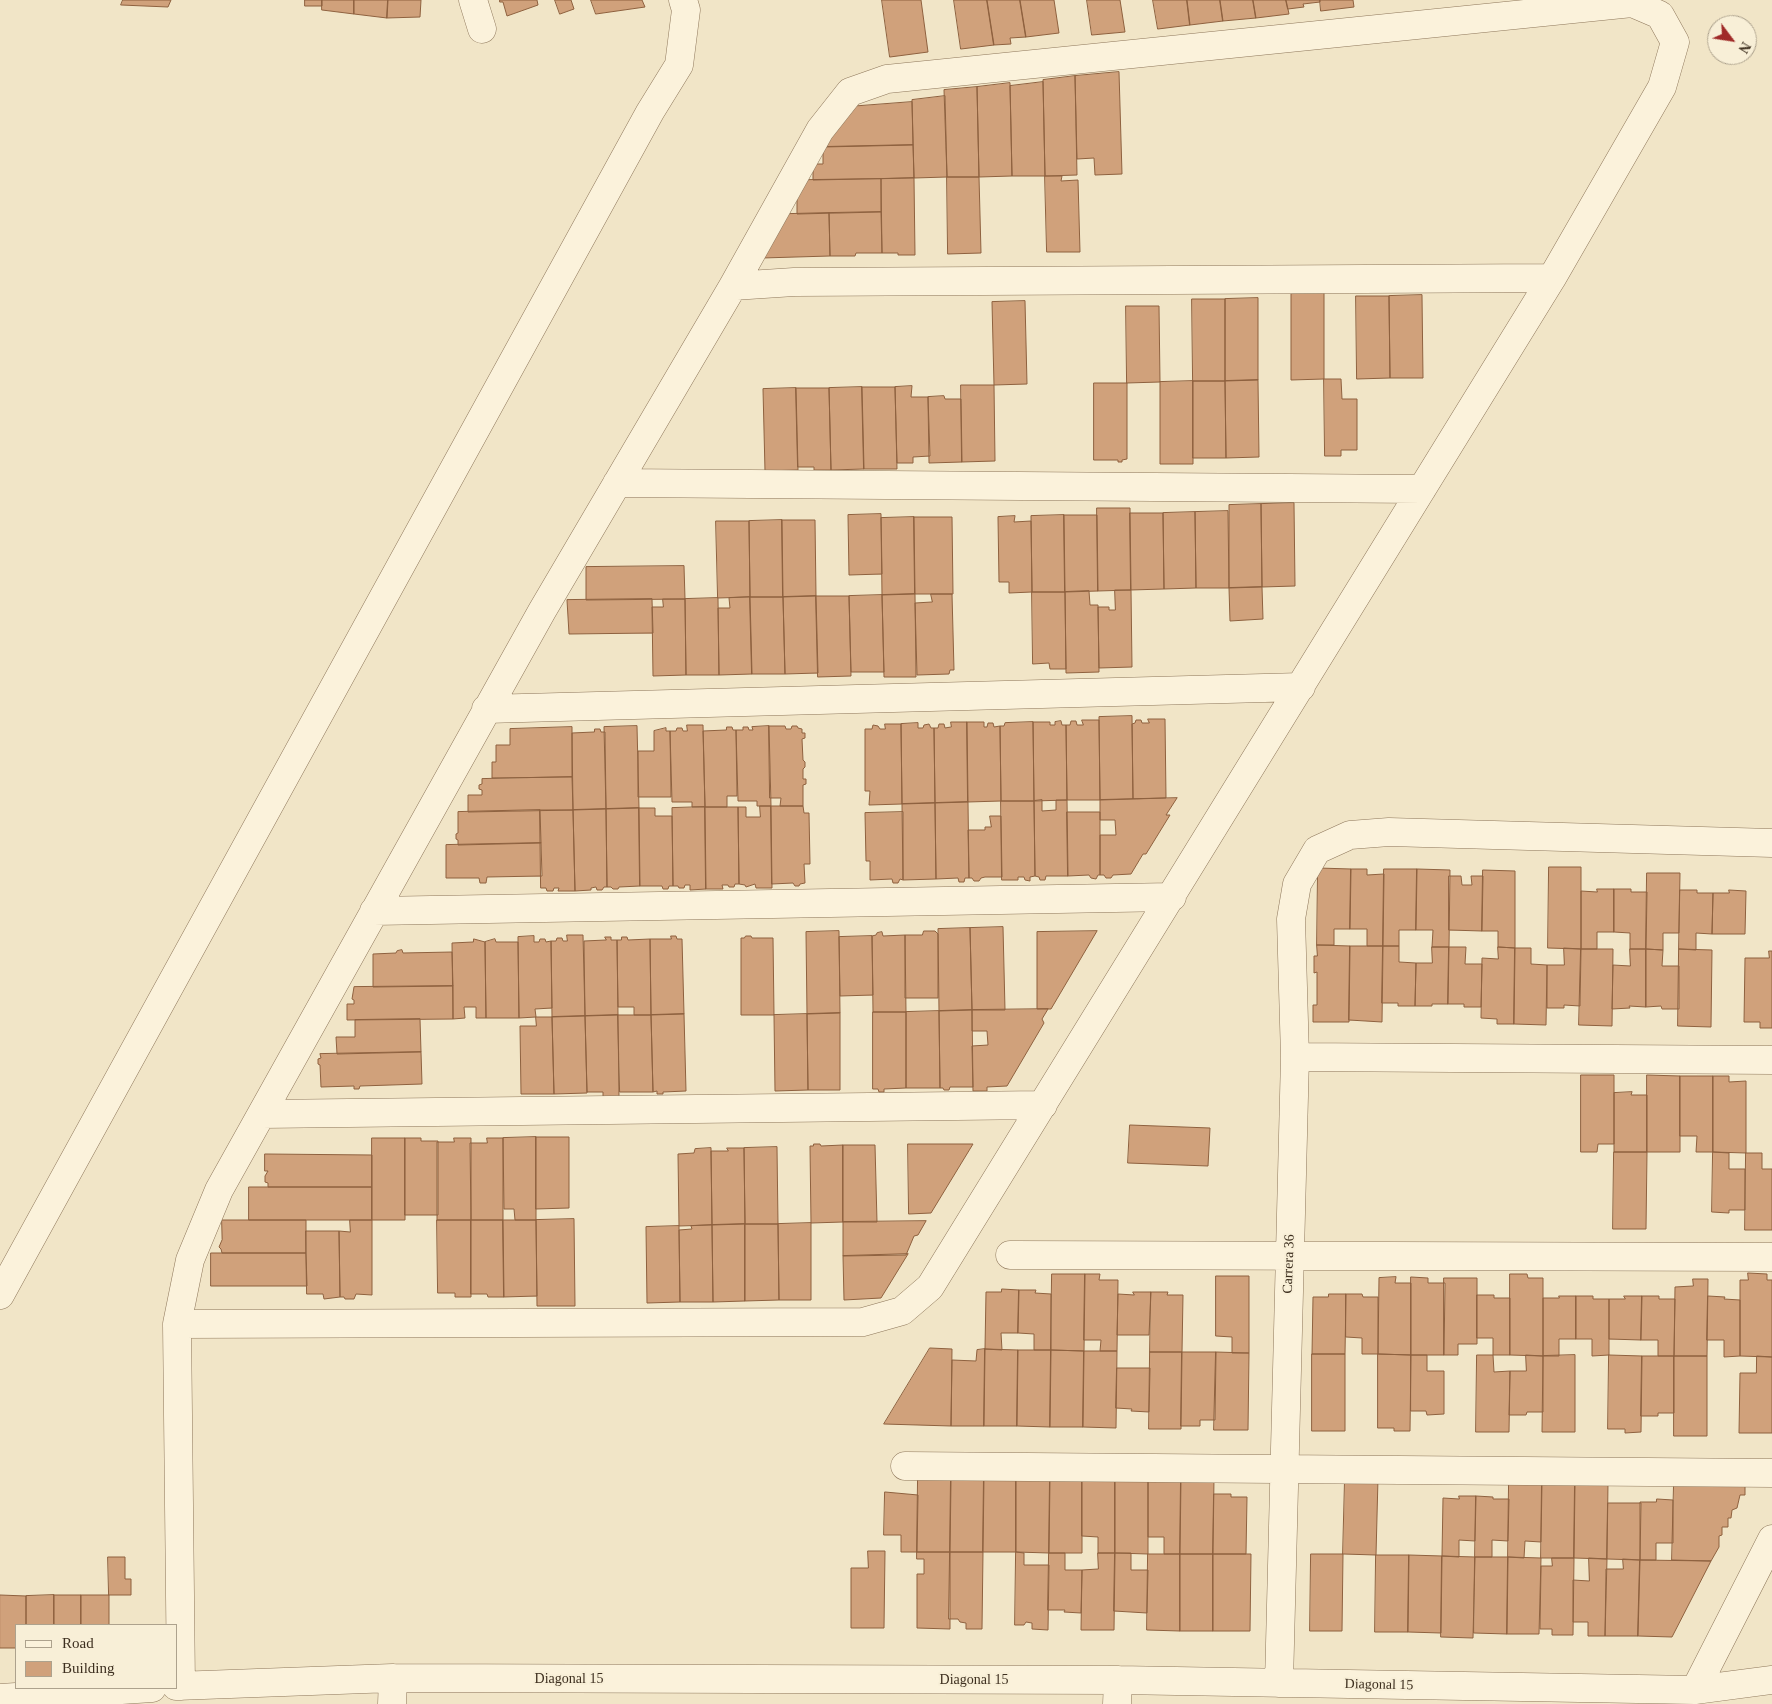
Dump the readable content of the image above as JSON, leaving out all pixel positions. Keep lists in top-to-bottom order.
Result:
{
  "streets": {
    "street": ["Carrera 36", "Diagonal 15"]
  },
  "crossings": [
    ["Carrera 36", "Diagonal 15"]
  ],
  "legend": ["Road", "Building"],
  "north": "bottom right"
}
